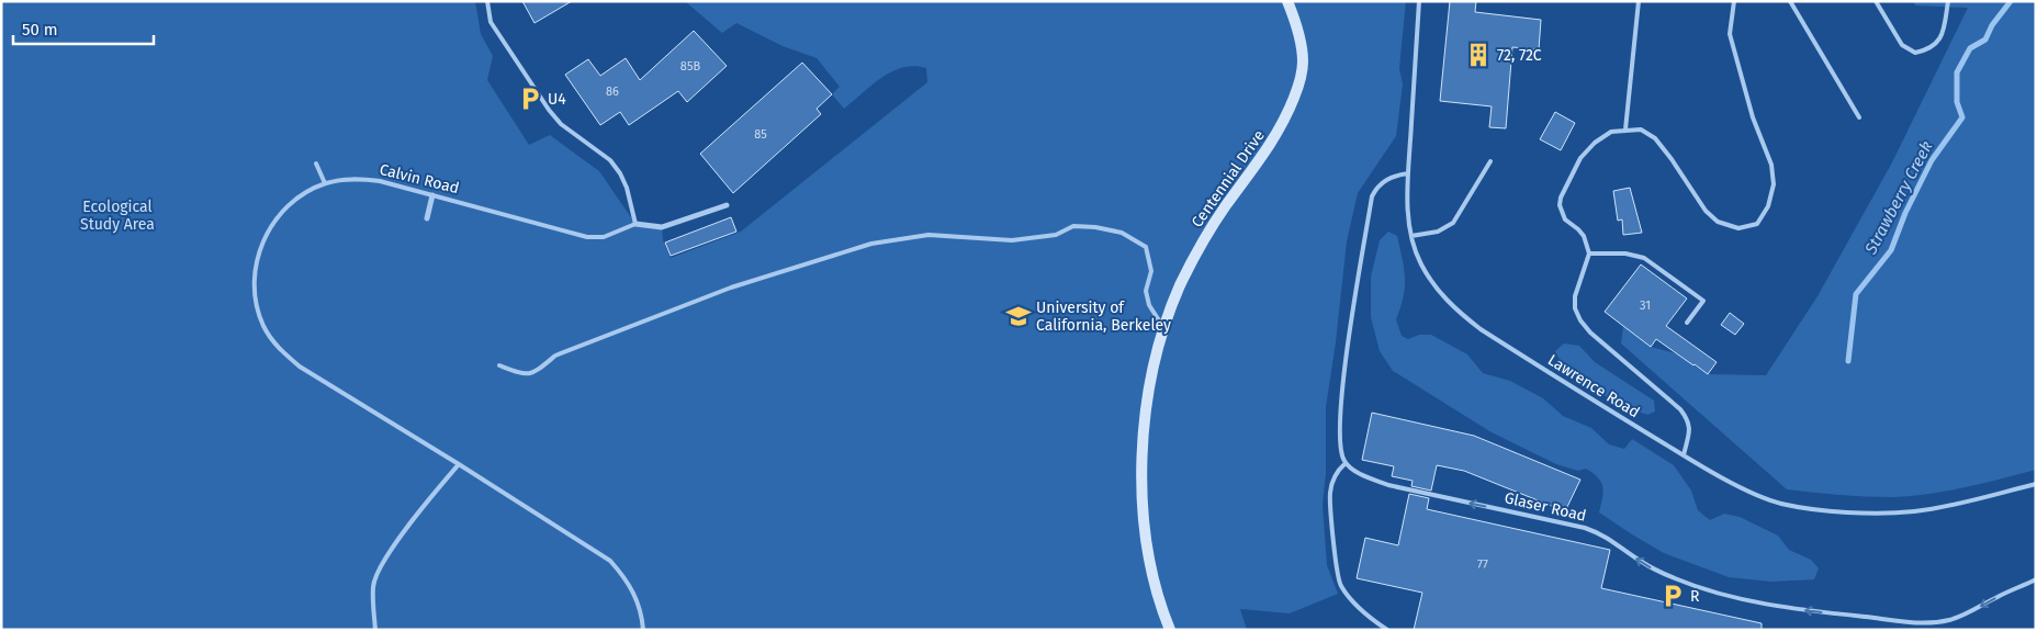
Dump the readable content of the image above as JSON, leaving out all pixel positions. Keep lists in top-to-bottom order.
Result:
{
  "streets": {
    "street": ["Centennial Drive"],
    "lane": ["Calvin Road", "Lawrence Road", "Glaser Road"]
  },
  "one_way": ["Glaser Road"],
  "water": ["Strawberry Creek"],
  "parks": ["Ecological Study Area"],
  "places": {
    "building": ["72, 72C"],
    "parking": ["U4", "R"],
    "school or university": ["University of California, Berkeley"]
  },
  "house_numbers": [
    "85B",
    "86",
    "85",
    "31",
    "77"
  ],
  "scale_bar": "50 m"
}
